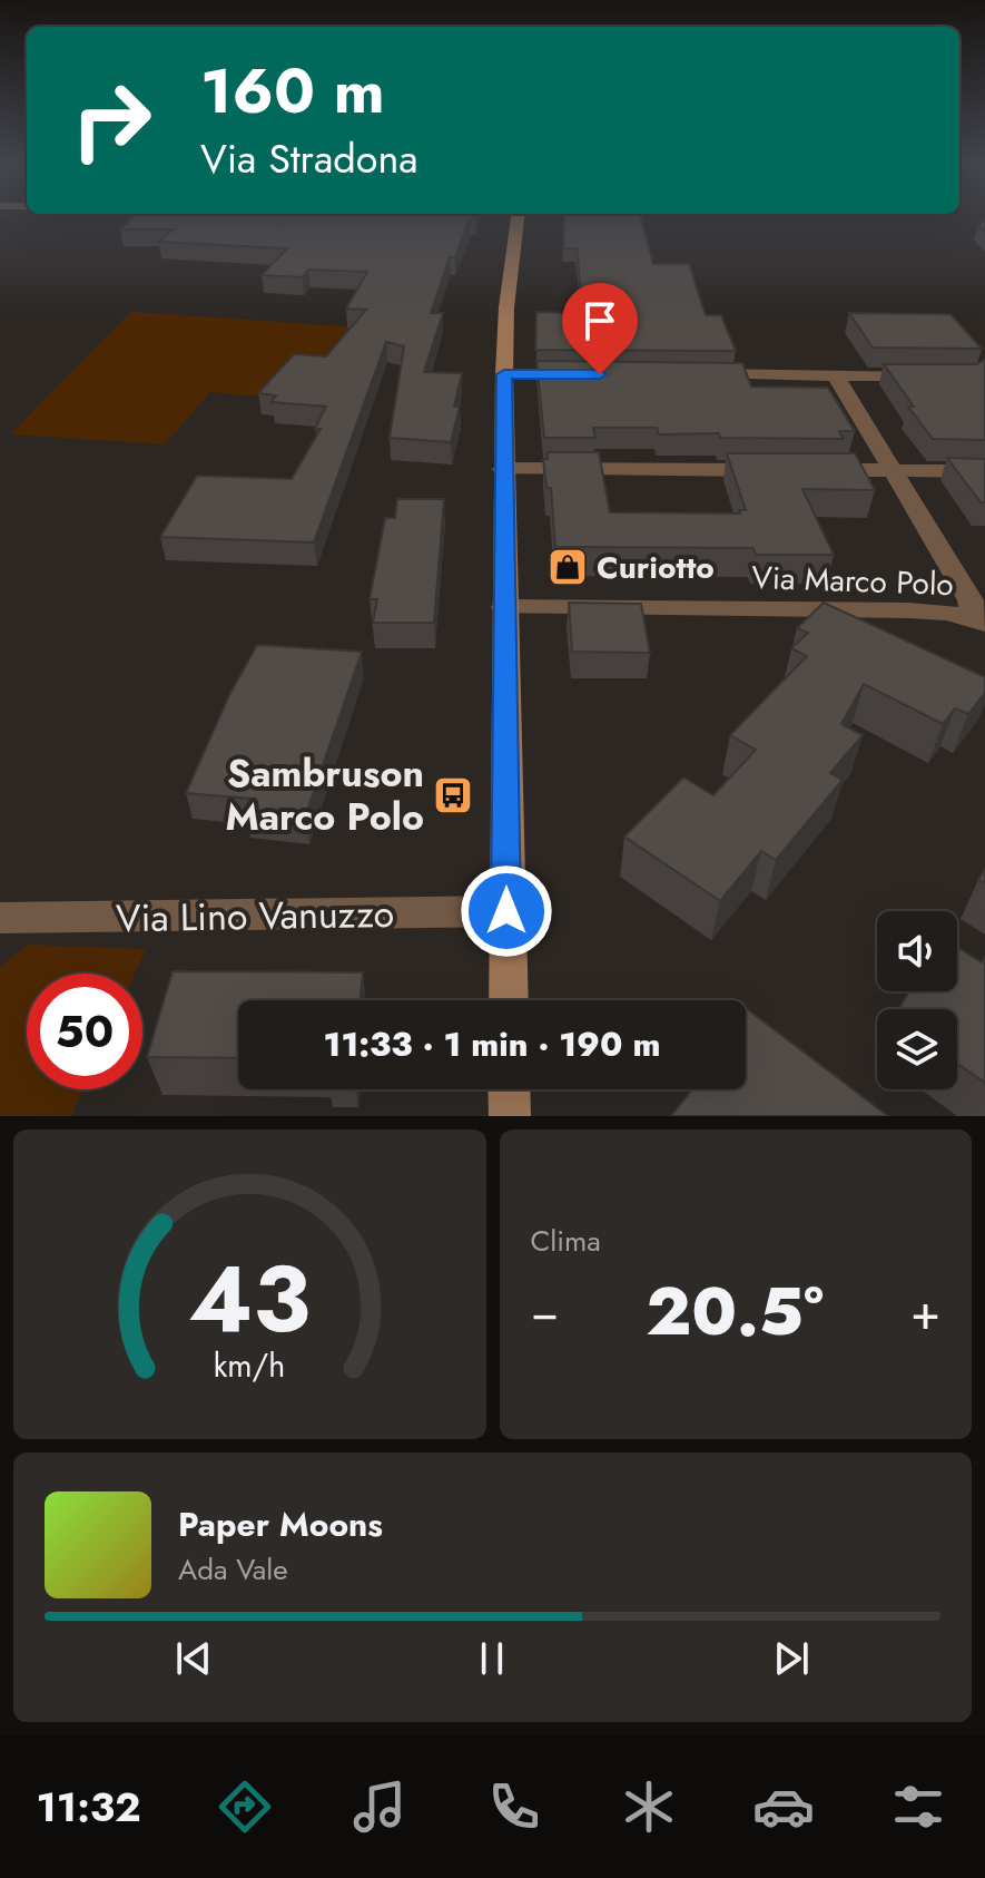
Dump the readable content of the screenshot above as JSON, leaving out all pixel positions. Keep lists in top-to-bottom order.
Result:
{
  "streets": {
    "street": ["Via Marco Polo", "Via Lino Vanuzzo"]
  },
  "places": {
    "shop": ["Curiotto"],
    "bus stop": ["Sambruson Marco Polo"]
  },
  "page": {
    "turn": ["160 m", "Via Stradona"],
    "limit": "50",
    "trip": "11:33 · 1 min · 190 m",
    "tile": "Clima",
    "heat": ["−", "20.5°", "+"],
    "song": ["Paper Moons", "Ada Vale"],
    "tabs": "11:32",
    "gauge": ["43", "km/h"]
  }
}
